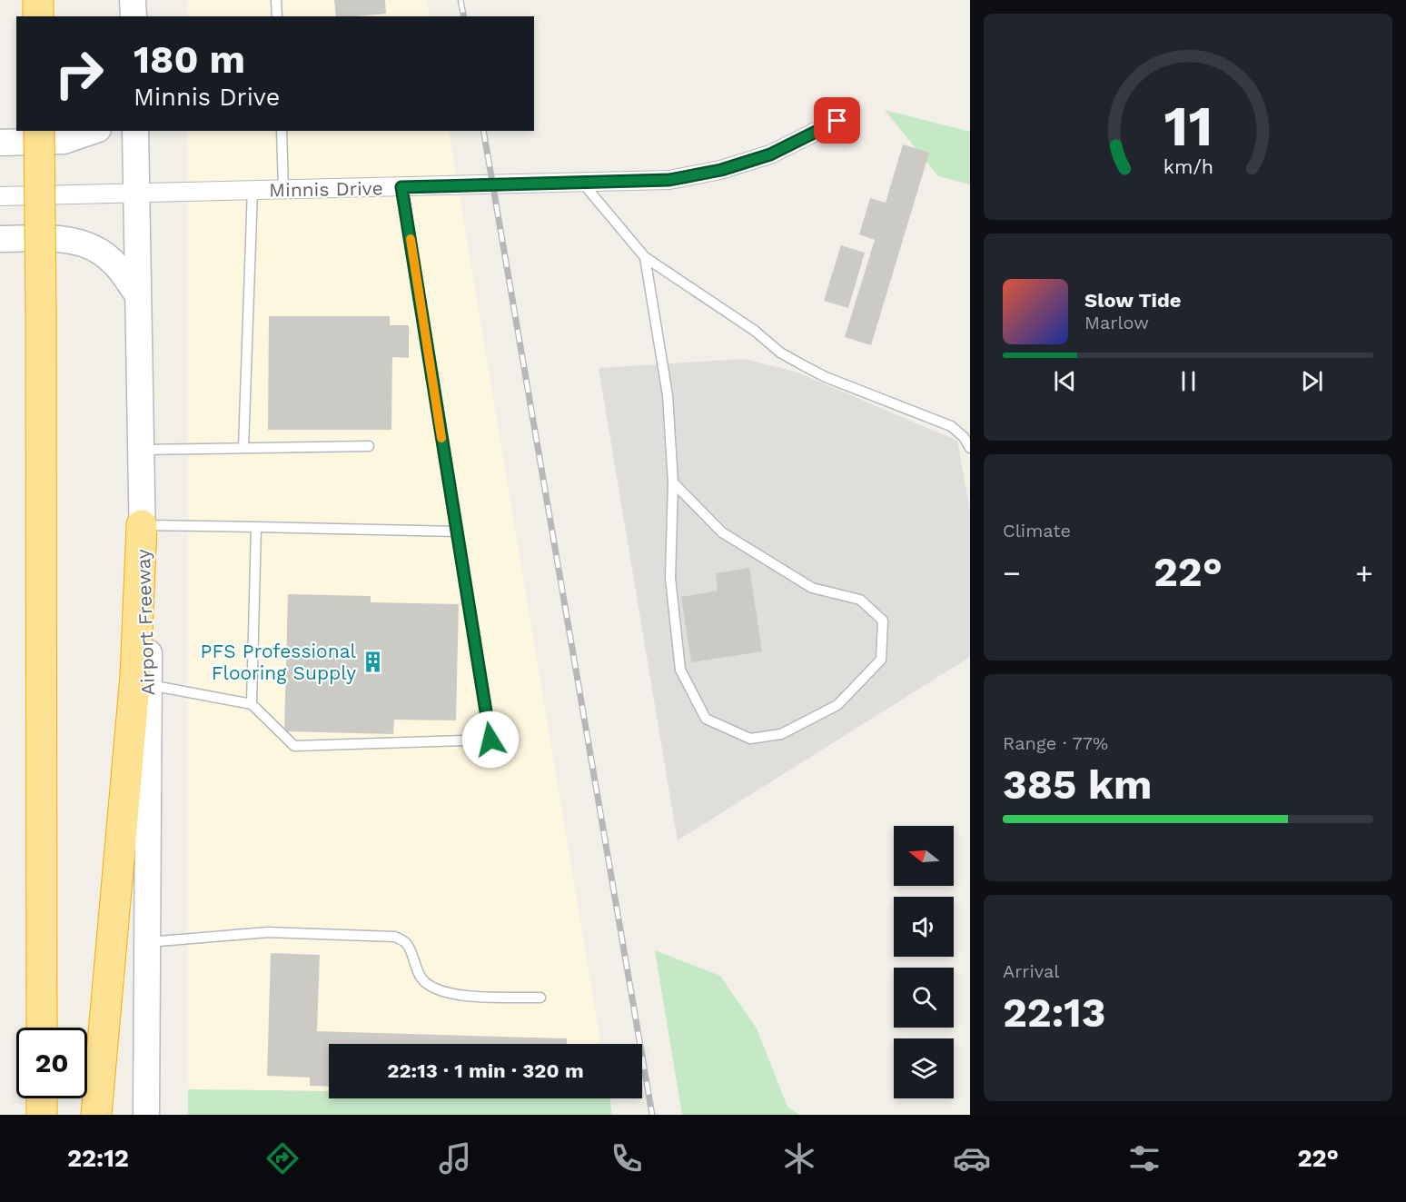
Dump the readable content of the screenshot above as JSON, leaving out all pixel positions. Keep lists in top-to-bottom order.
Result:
{
  "streets": {
    "main road": ["Airport Freeway"],
    "street": ["Minnis Drive"]
  },
  "crossings": [
    ["Minnis Drive", "Airport Freeway"]
  ],
  "places": {
    "building": ["PFS Professional Flooring Supply"]
  },
  "north": "left",
  "page": {
    "turn": ["180 m", "Minnis Drive"],
    "song": ["Slow Tide", "Marlow"],
    "tile": [
      "Climate",
      ["Range · 77%", "385 km"],
      ["Arrival", "22:13"]
    ],
    "heat": ["−", "22°", "+"],
    "limit": "20",
    "trip": "22:13 · 1 min · 320 m",
    "tabs": ["22:12", "22°"],
    "gauge": ["11", "km/h"]
  }
}
